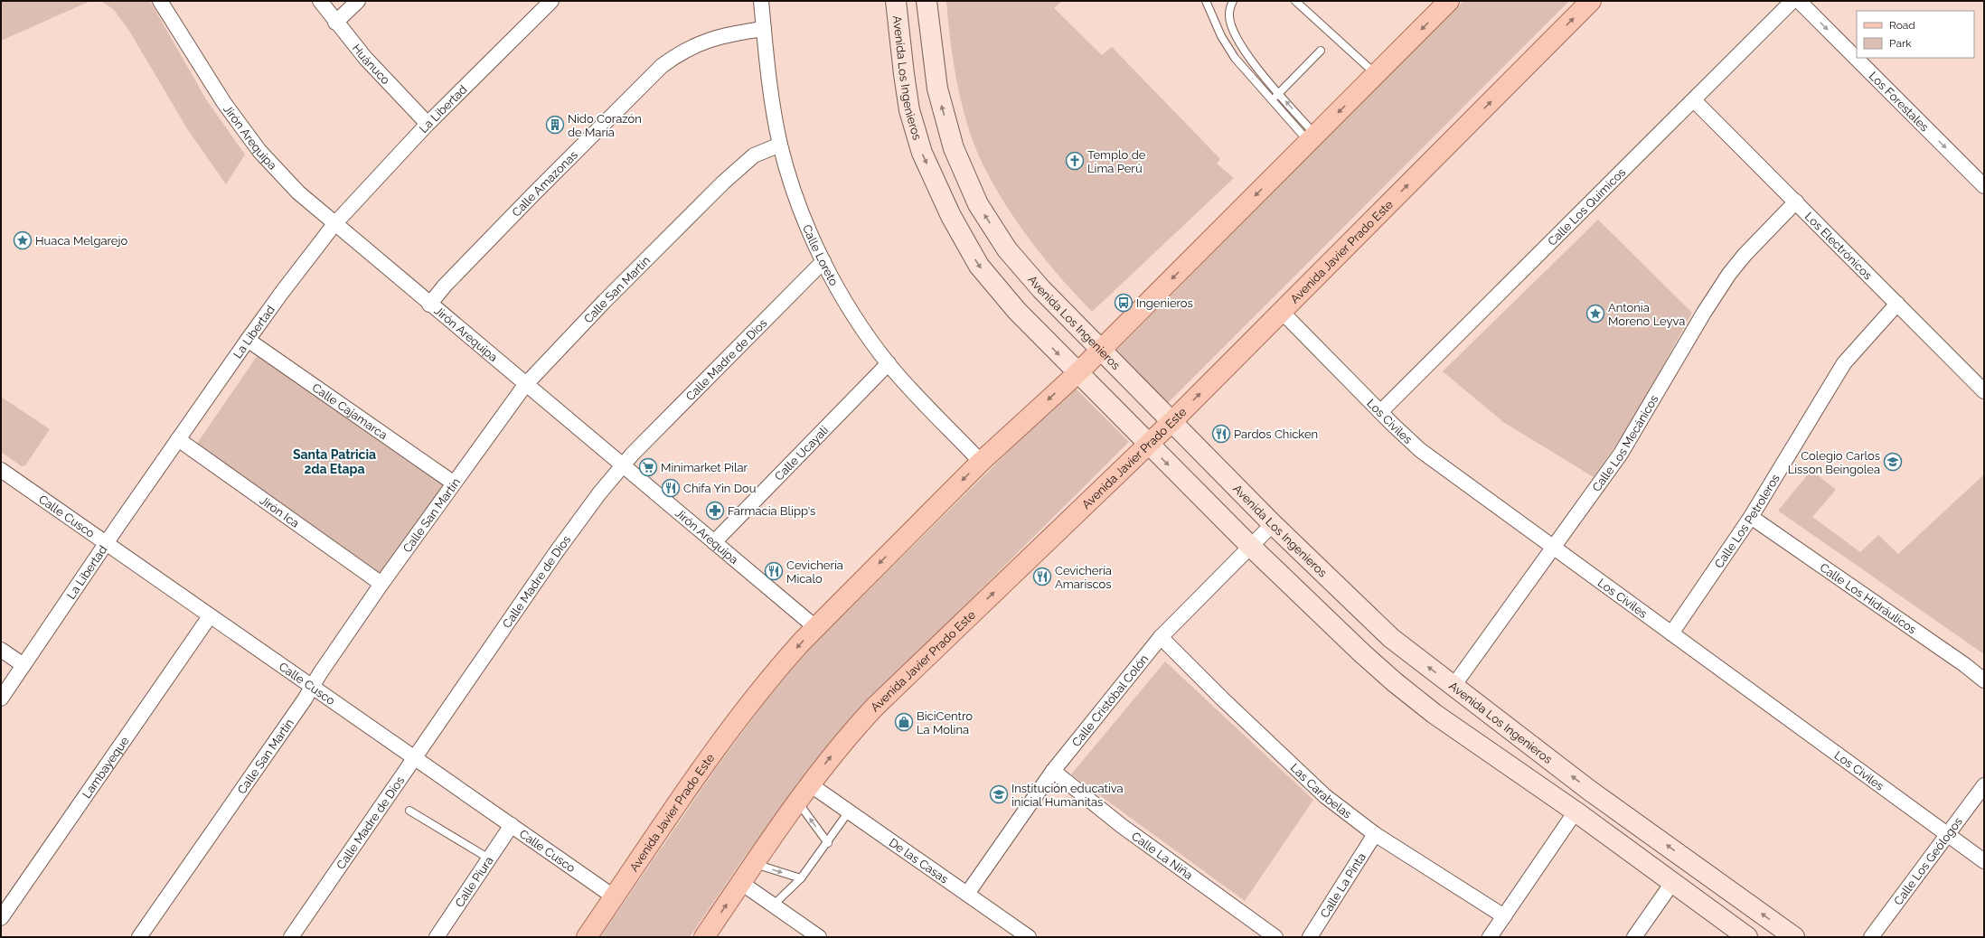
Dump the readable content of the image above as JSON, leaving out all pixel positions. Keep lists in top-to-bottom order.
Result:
{
  "streets": {
    "main road": ["Avenida Javier Prado Este"],
    "street": [
      "Huánuco",
      "Avenida Los Ingenieros",
      "Los Forestales",
      "La Libertad",
      "Jirón Arequipa",
      "Calle Amazonas",
      "Calle Los Quimicos",
      "Los Electrónicos",
      "Calle Loreto",
      "Calle San Martín",
      "Calle Madre de Dios",
      "Calle Cajamarca",
      "Los Civiles",
      "Calle Los Mecánicos",
      "Calle Ucayali",
      "Jirón Ica",
      "Calle Cusco",
      "Calle Los Petroleros",
      "Calle Los Hidráulicos",
      "Calle Cristóbal Colón",
      "Lambayeque",
      "Las Carabelas",
      "Calle La Niña",
      "De las Casas",
      "Calle Los Geólogos",
      "Calle Piura",
      "Calle La Pinta"
    ]
  },
  "crossings": [
    ["Huánuco", "La Libertad"],
    ["Avenida Los Ingenieros", "Avenida Javier Prado Este"],
    ["Avenida Los Ingenieros", "Calle Los Mecánicos"],
    ["Avenida Los Ingenieros", "Calle Cristóbal Colón"],
    ["La Libertad", "Jirón Arequipa"],
    ["La Libertad", "Calle Cajamarca"],
    ["La Libertad", "Jirón Ica"],
    ["La Libertad", "Calle Cusco"],
    ["Jirón Arequipa", "Calle Amazonas"],
    ["Jirón Arequipa", "Avenida Javier Prado Este"],
    ["Jirón Arequipa", "Calle San Martín"],
    ["Jirón Arequipa", "Calle Madre de Dios"],
    ["Jirón Arequipa", "Calle Ucayali"],
    ["Calle Amazonas", "Calle Loreto"],
    ["Calle Los Quimicos", "Los Electrónicos"],
    ["Calle Los Quimicos", "Los Civiles"],
    ["Los Electrónicos", "Calle Los Mecánicos"],
    ["Los Electrónicos", "Calle Los Petroleros"],
    ["Avenida Javier Prado Este", "Calle Loreto"],
    ["Avenida Javier Prado Este", "Los Civiles"],
    ["Avenida Javier Prado Este", "Calle Cusco"],
    ["Avenida Javier Prado Este", "De las Casas"],
    ["Calle Loreto", "Calle San Martín"],
    ["Calle Loreto", "Calle Madre de Dios"],
    ["Calle Loreto", "Calle Ucayali"],
    ["Calle San Martín", "Calle Cajamarca"],
    ["Calle San Martín", "Jirón Ica"],
    ["Calle San Martín", "Calle Cusco"],
    ["Calle Madre de Dios", "Calle Cusco"],
    ["Los Civiles", "Calle Los Mecánicos"],
    ["Los Civiles", "Calle Los Petroleros"],
    ["Los Civiles", "Calle Los Geólogos"],
    ["Calle Cusco", "Lambayeque"],
    ["Calle Cusco", "Calle Piura"],
    ["Calle Los Petroleros", "Calle Los Hidráulicos"],
    ["Calle Cristóbal Colón", "Las Carabelas"],
    ["Calle Cristóbal Colón", "Calle La Niña"],
    ["Calle Cristóbal Colón", "De las Casas"],
    ["Las Carabelas", "Calle La Pinta"]
  ],
  "one_way": ["Los Forestales"],
  "districts": ["Santa Patricia 2da Etapa"],
  "places": {
    "building": ["Nido Corazón de María"],
    "church": ["Templo de Lima Perú"],
    "place": ["Huaca Melgarejo", "Antonia Moreno Leyva"],
    "bus stop": ["Ingenieros"],
    "restaurant": [
      "Pardos Chicken",
      "Chifa Yin Dou",
      "Cevichería Micalo",
      "Cevichería Amariscos"
    ],
    "school or university": ["Colegio Carlos Lisson Beingolea", "Institución educativa inicial Humanitas"],
    "supermarket": ["Minimarket Pilar"],
    "pharmacy": ["Farmacia Blipp's"],
    "shop": ["BiciCentro La Molina"]
  },
  "legend": ["Road", "Park"]
}
